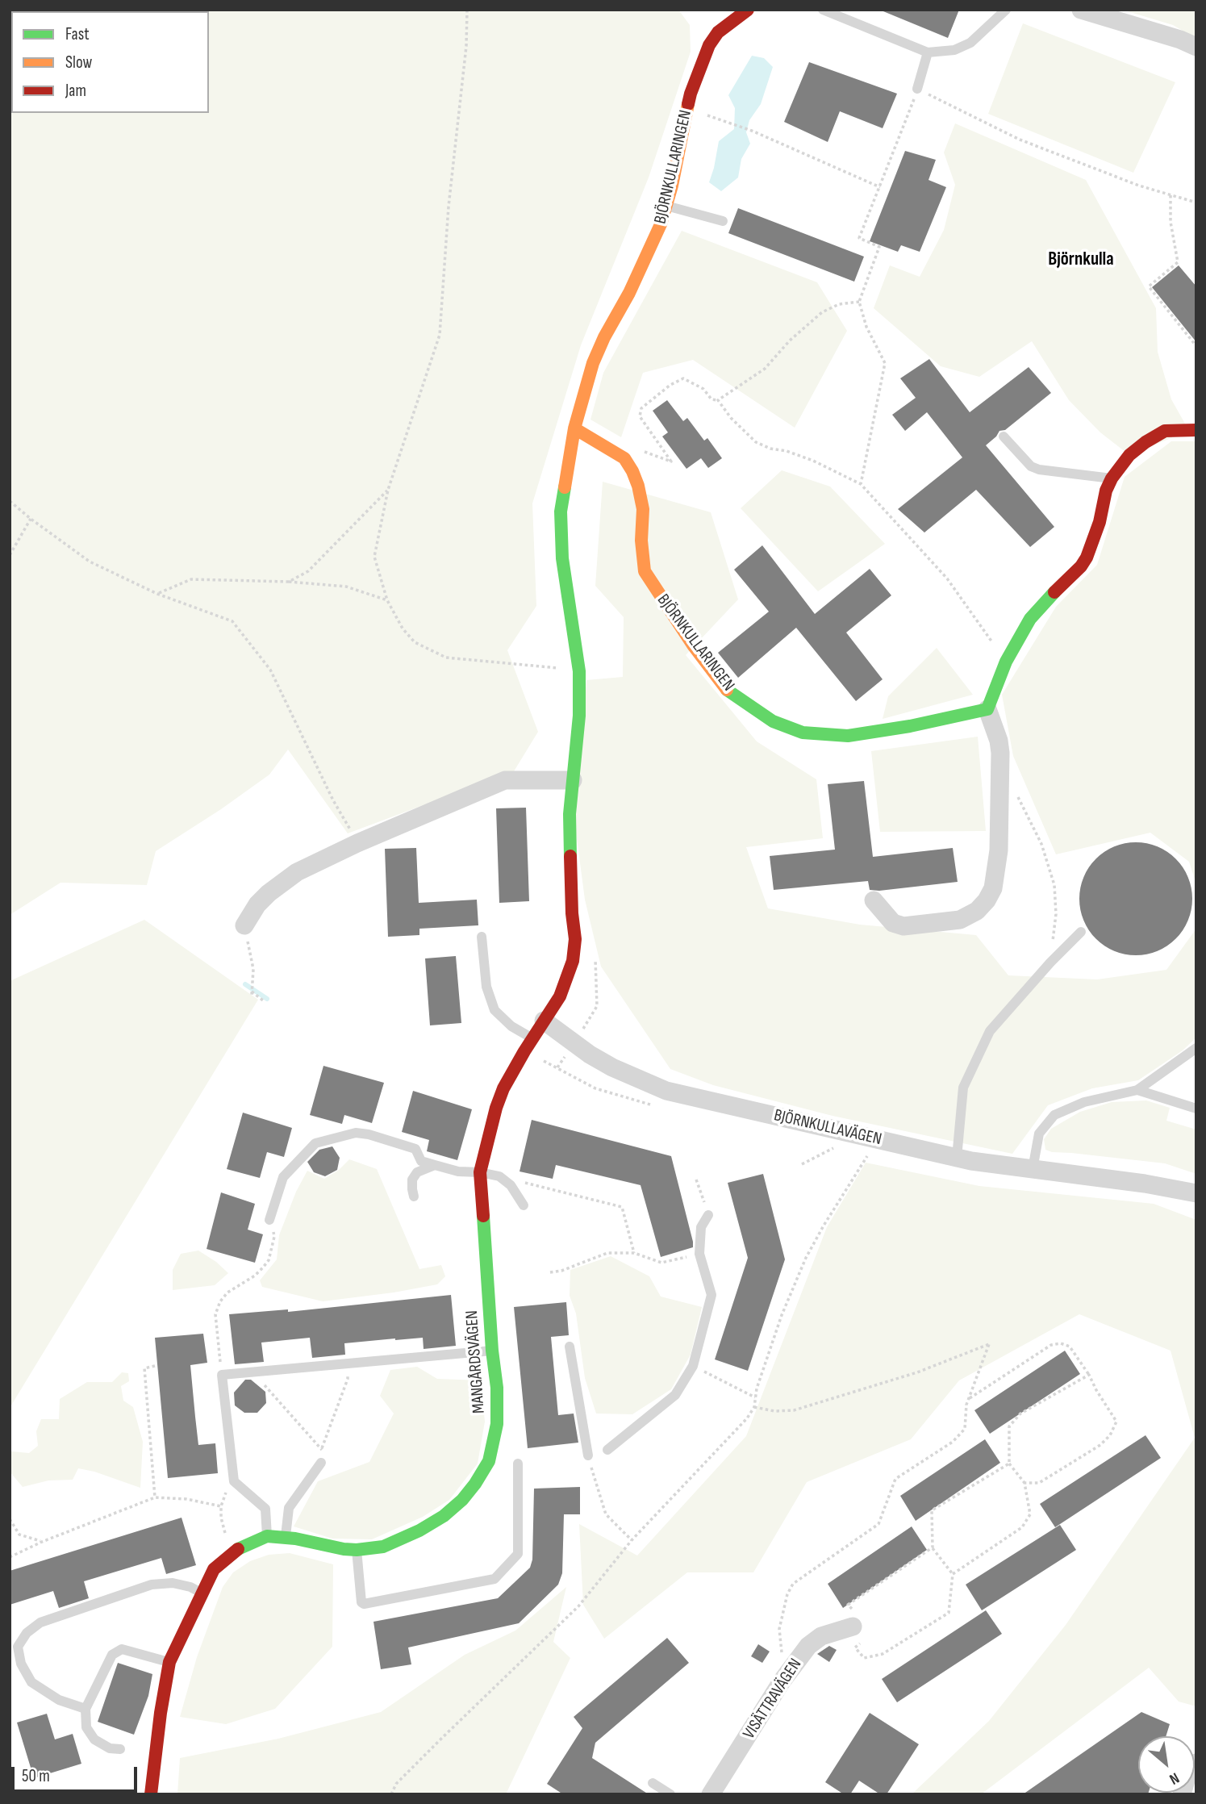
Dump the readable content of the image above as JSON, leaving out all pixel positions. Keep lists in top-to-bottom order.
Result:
{
  "streets": {
    "street": [
      "BJÖRNKULLARINGEN",
      "BJÖRNKULLAVÄGEN",
      "MANGÅRDSVÄGEN",
      "VISÄTTRAVÄGEN"
    ]
  },
  "crossings": [
    ["BJÖRNKULLARINGEN", "BJÖRNKULLAVÄGEN"],
    ["BJÖRNKULLARINGEN", "MANGÅRDSVÄGEN"],
    ["BJÖRNKULLAVÄGEN", "MANGÅRDSVÄGEN"]
  ],
  "districts": ["Björnkulla"],
  "legend": ["Fast", "Slow", "Jam"],
  "scale_bar": "50 m",
  "north": "bottom right"
}
